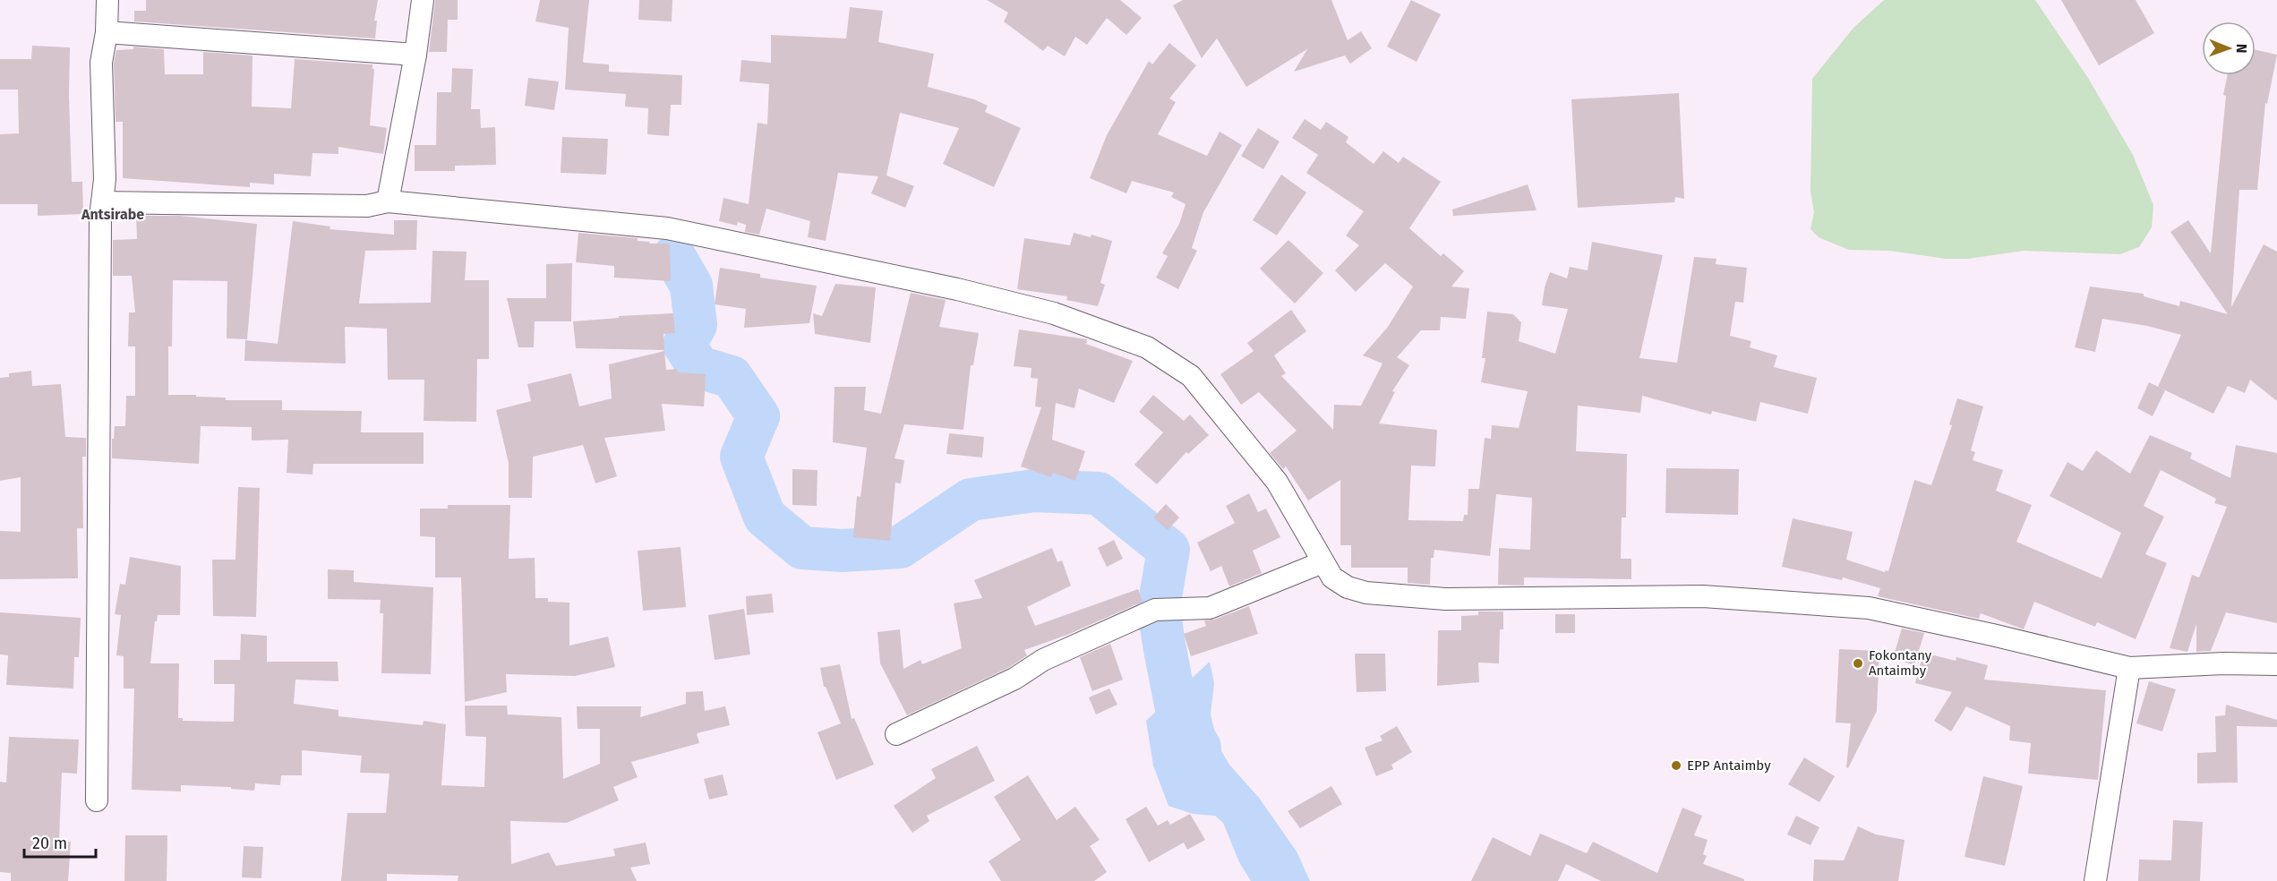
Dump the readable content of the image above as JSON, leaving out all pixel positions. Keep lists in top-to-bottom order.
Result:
{
  "districts": ["Antsirabe"],
  "places": ["Fokontany Antaimby", "EPP Antaimby"],
  "scale_bar": "20 m",
  "north": "right"
}
